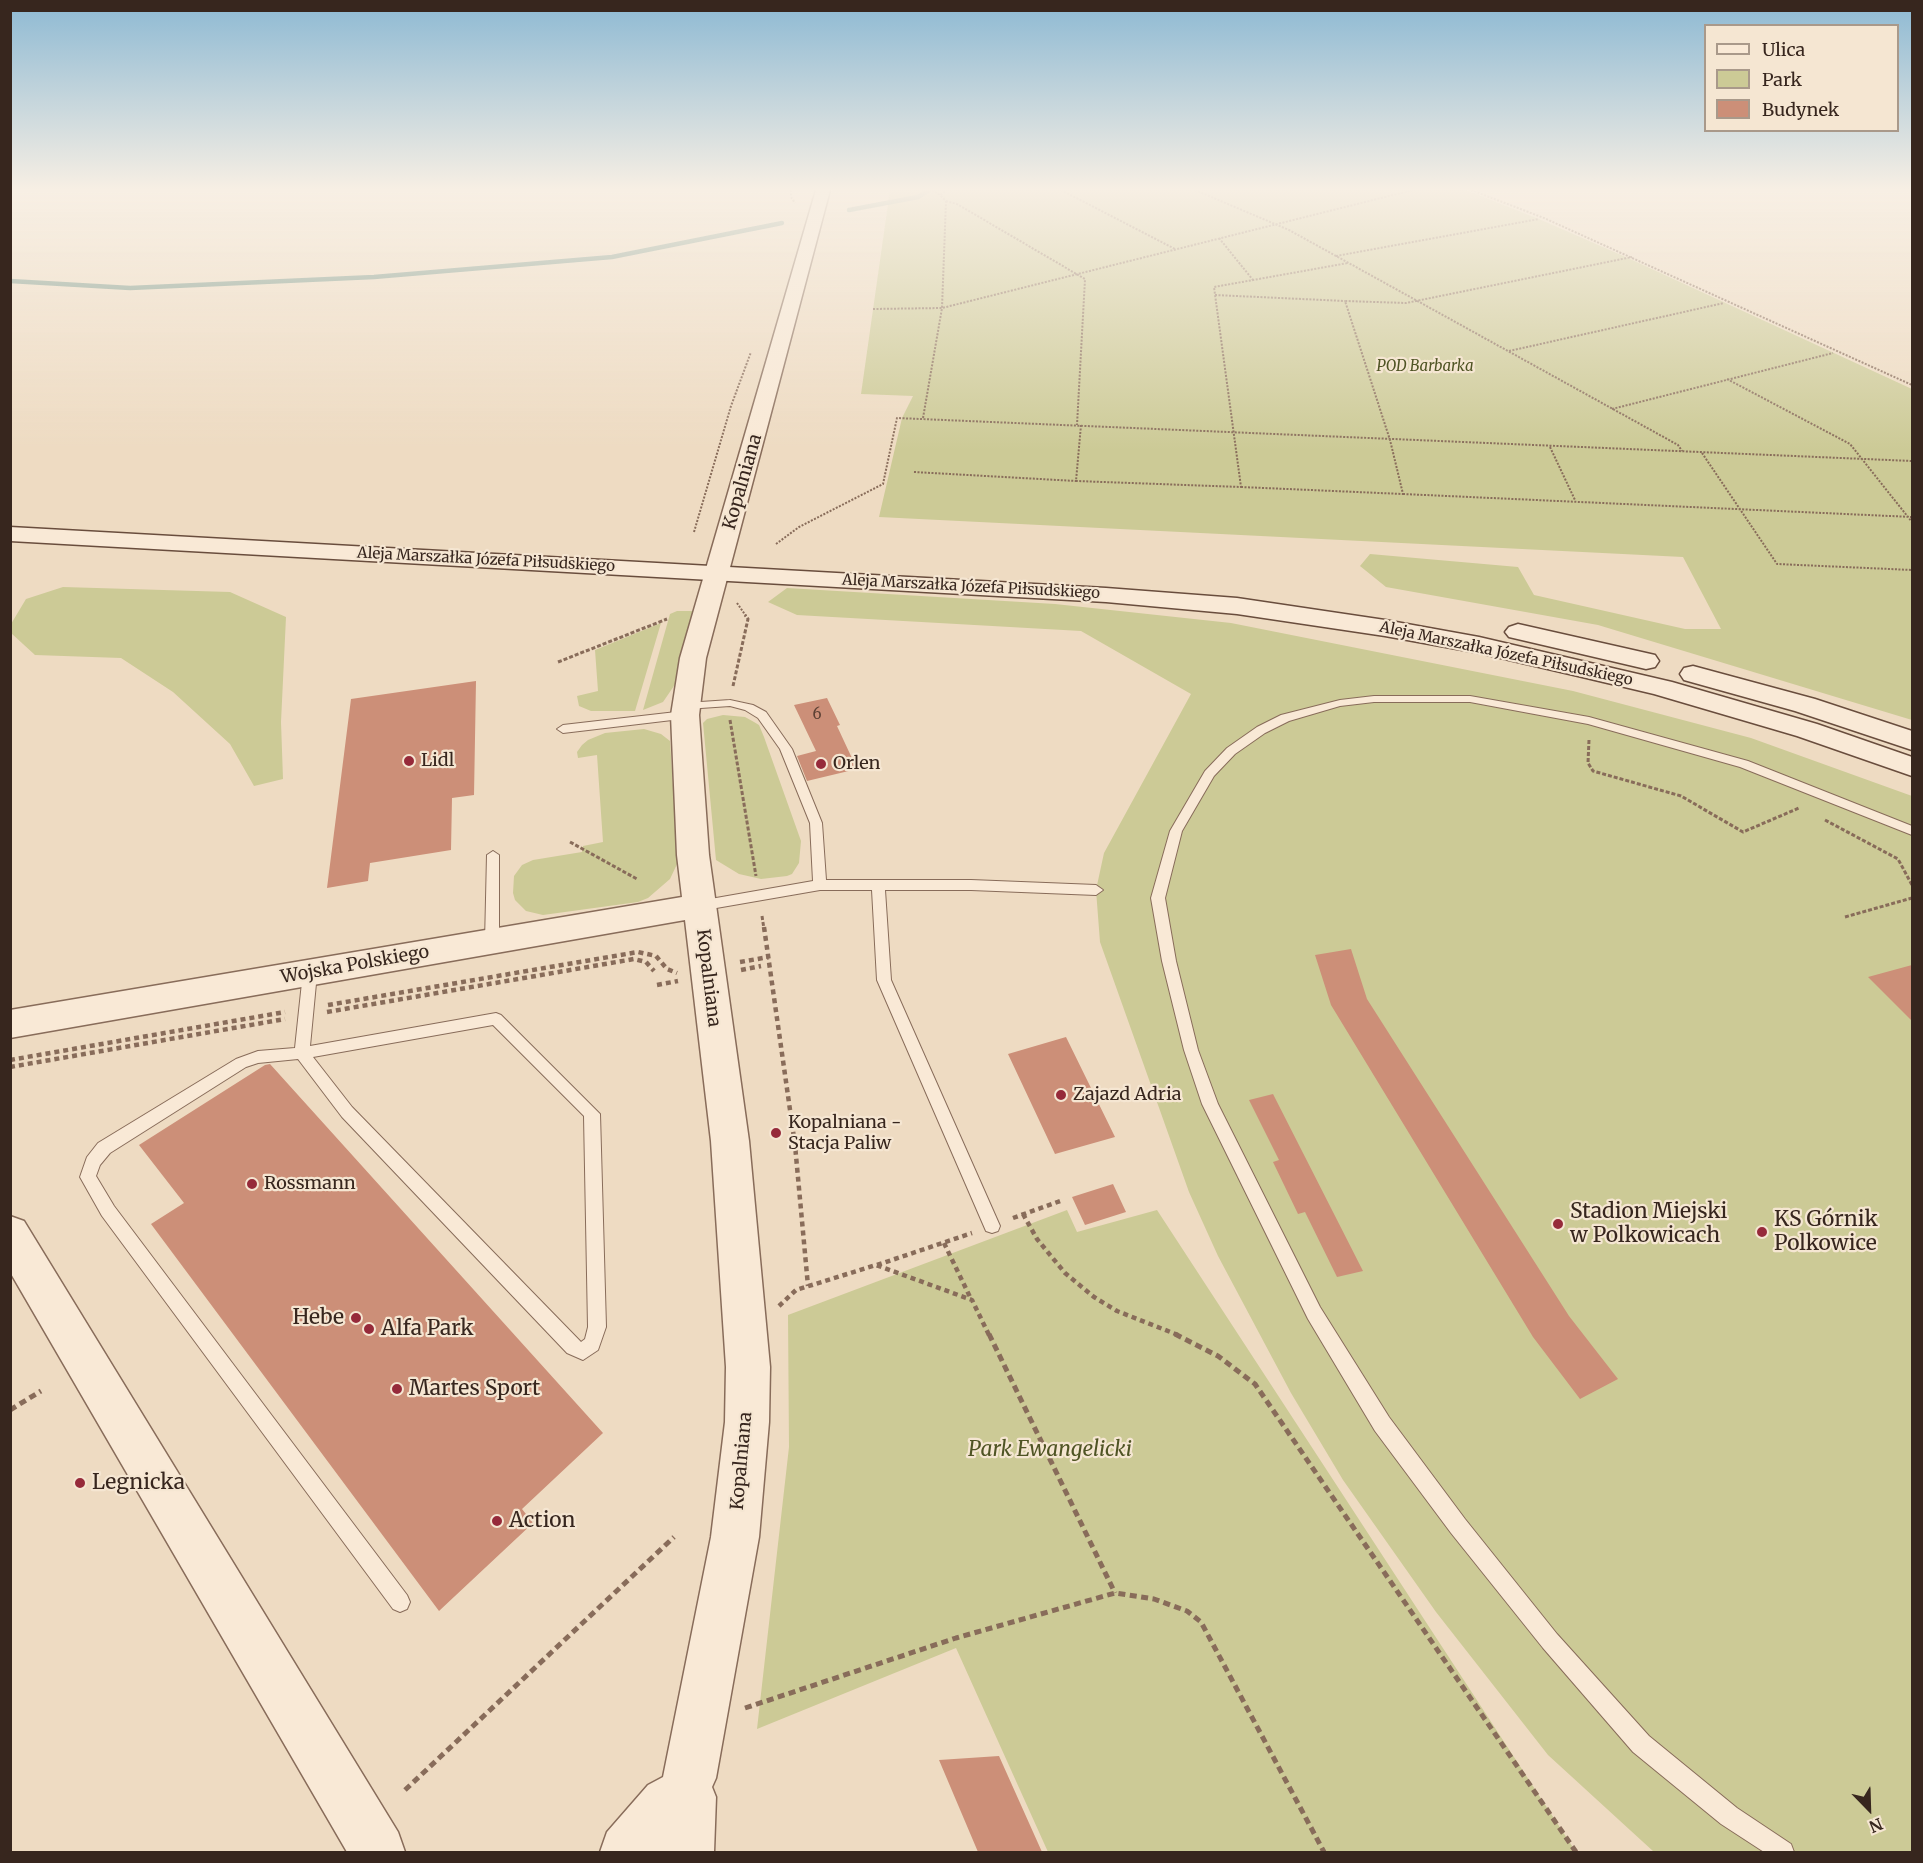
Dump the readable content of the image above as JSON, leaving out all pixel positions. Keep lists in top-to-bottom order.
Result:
{
  "streets": {
    "main road": ["Kopalniana", "Aleja Marszałka Józefa Piłsudskiego", "Wojska Polskiego"]
  },
  "crossings": [
    ["Kopalniana", "Aleja Marszałka Józefa Piłsudskiego"],
    ["Kopalniana", "Wojska Polskiego"]
  ],
  "parks": ["POD Barbarka", "Park Ewangelicki"],
  "places": [
    "Lidl",
    "Orlen",
    "Zajazd Adria",
    "Kopalniana - Stacja Paliw",
    "Rossmann",
    "Stadion Miejski w Polkowicach",
    "KS Górnik Polkowice",
    "Hebe",
    "Alfa Park",
    "Martes Sport",
    "Legnicka",
    "Action"
  ],
  "house_numbers": ["6"],
  "legend": ["Ulica", "Park", "Budynek"],
  "north": "bottom right"
}
